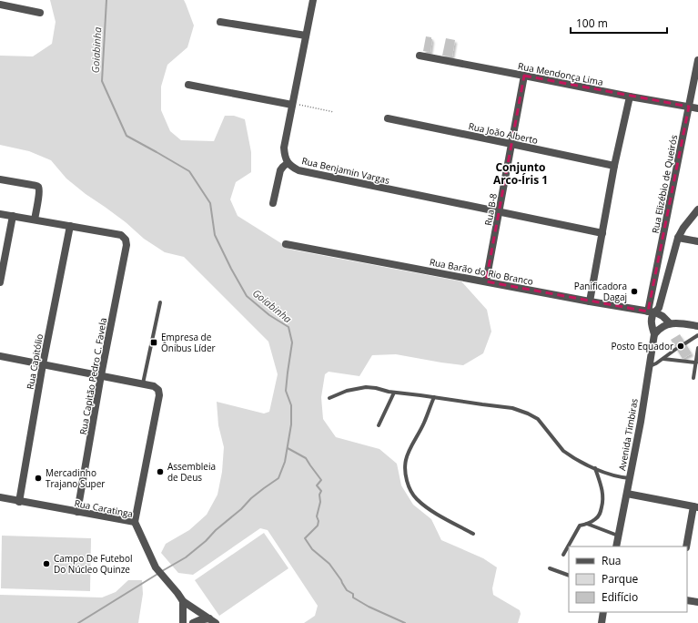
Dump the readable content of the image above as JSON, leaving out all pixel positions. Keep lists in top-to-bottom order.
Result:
{
  "streets": {
    "street": [
      "Rua Mendonça Lima",
      "Rua João Alberto",
      "Rua Benjamin Vargas",
      "Rua Elizébio de Queirós",
      "Rua B-8",
      "Rua Barão do Rio Branco",
      "Rua Capitólio",
      "Rua Capitão Pedro C. Favela",
      "Avenida Timbiras",
      "Rua Caratinga"
    ]
  },
  "crossings": [
    ["Rua Mendonça Lima", "Rua Elizébio de Queirós"],
    ["Rua Mendonça Lima", "Rua B-8"],
    ["Rua João Alberto", "Rua B-8"],
    ["Rua Benjamin Vargas", "Rua B-8"],
    ["Rua Elizébio de Queirós", "Rua Barão do Rio Branco"],
    ["Rua B-8", "Rua Barão do Rio Branco"],
    ["Rua Barão do Rio Branco", "Avenida Timbiras"],
    ["Rua Capitólio", "Rua Capitão Pedro C. Favela"],
    ["Rua Capitólio", "Rua Caratinga"],
    ["Rua Capitão Pedro C. Favela", "Rua Caratinga"]
  ],
  "districts": ["Conjunto Arco-Íris 1"],
  "water": ["Goiabinha"],
  "places": {
    "other": [
      "Panificadora Dagaj",
      "Posto Equador",
      "Assembleia de Deus",
      "Mercadinho Trajano Super",
      "Campo De Futebol Do Núcleo Quinze"
    ],
    "transit": ["Empresa de Ônibus Líder"]
  },
  "legend": ["Rua", "Parque", "Edifício"],
  "scale_bar": "100 m"
}
